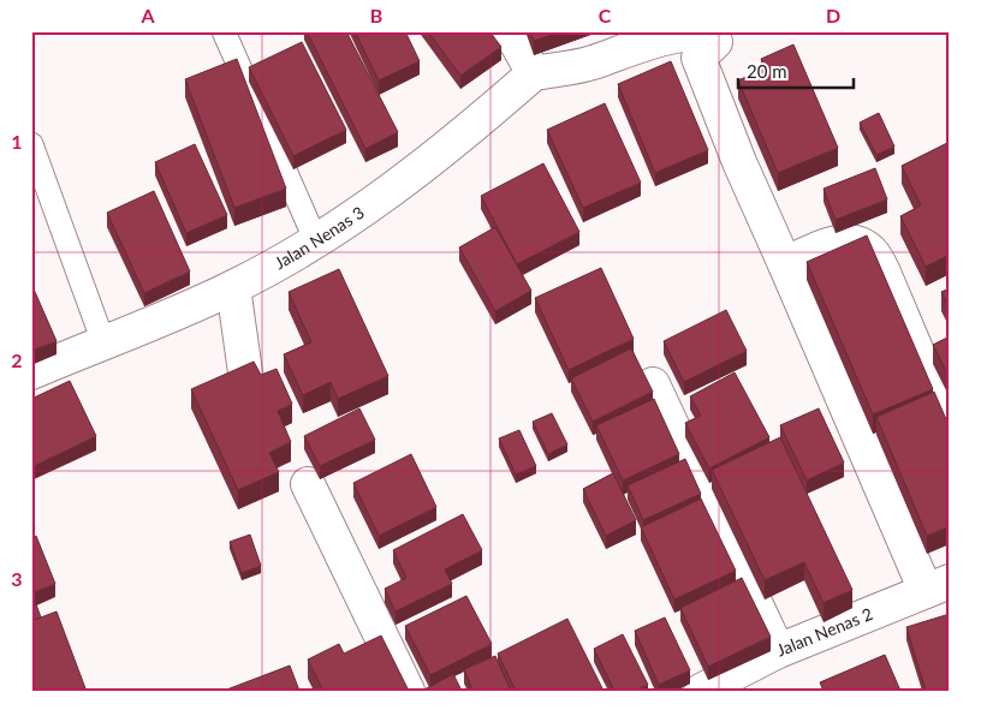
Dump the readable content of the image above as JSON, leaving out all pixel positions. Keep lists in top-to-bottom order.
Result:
{
  "streets": {
    "street": ["Jalan Nenas 3", "Jalan Nenas 2"]
  },
  "scale_bar": "20 m",
  "grid": {
    "columns": [
      "A",
      "B",
      "C",
      "D"
    ],
    "rows": ["1", "2", "3"]
  }
}
